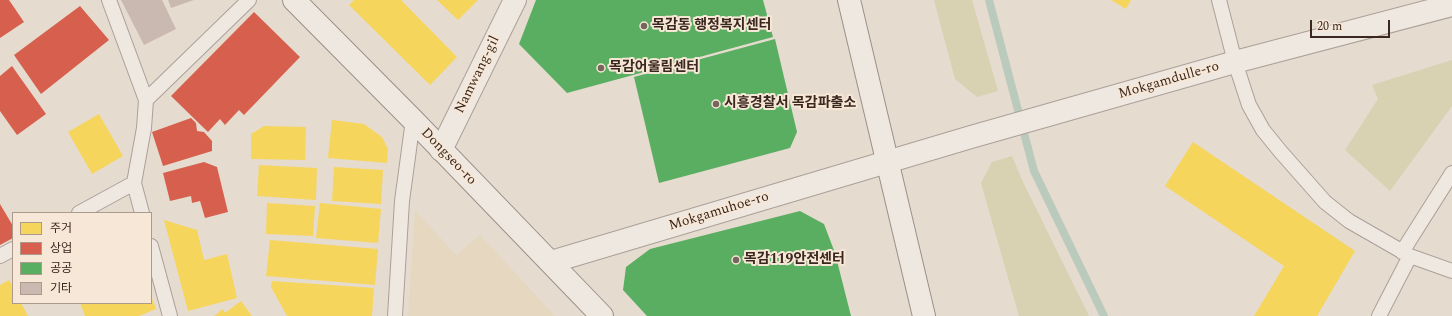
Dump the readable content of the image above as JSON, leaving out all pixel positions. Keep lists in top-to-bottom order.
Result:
{
  "streets": {
    "street": [
      "Namwang-gil",
      "Mokgamdulle-ro",
      "Dongseo-ro",
      "Mokgamuhoe-ro"
    ]
  },
  "crossings": [
    ["Namwang-gil", "Dongseo-ro"],
    ["Mokgamdulle-ro", "Mokgamuhoe-ro"],
    ["Dongseo-ro", "Mokgamuhoe-ro"]
  ],
  "places": [
    "목감동 행정복지센터",
    "목감어울림센터",
    "시흥경찰서 목감파출소",
    "목감119안전센터"
  ],
  "legend": [
    "주거",
    "상업",
    "공공",
    "기타"
  ],
  "scale_bar": "20 m"
}
